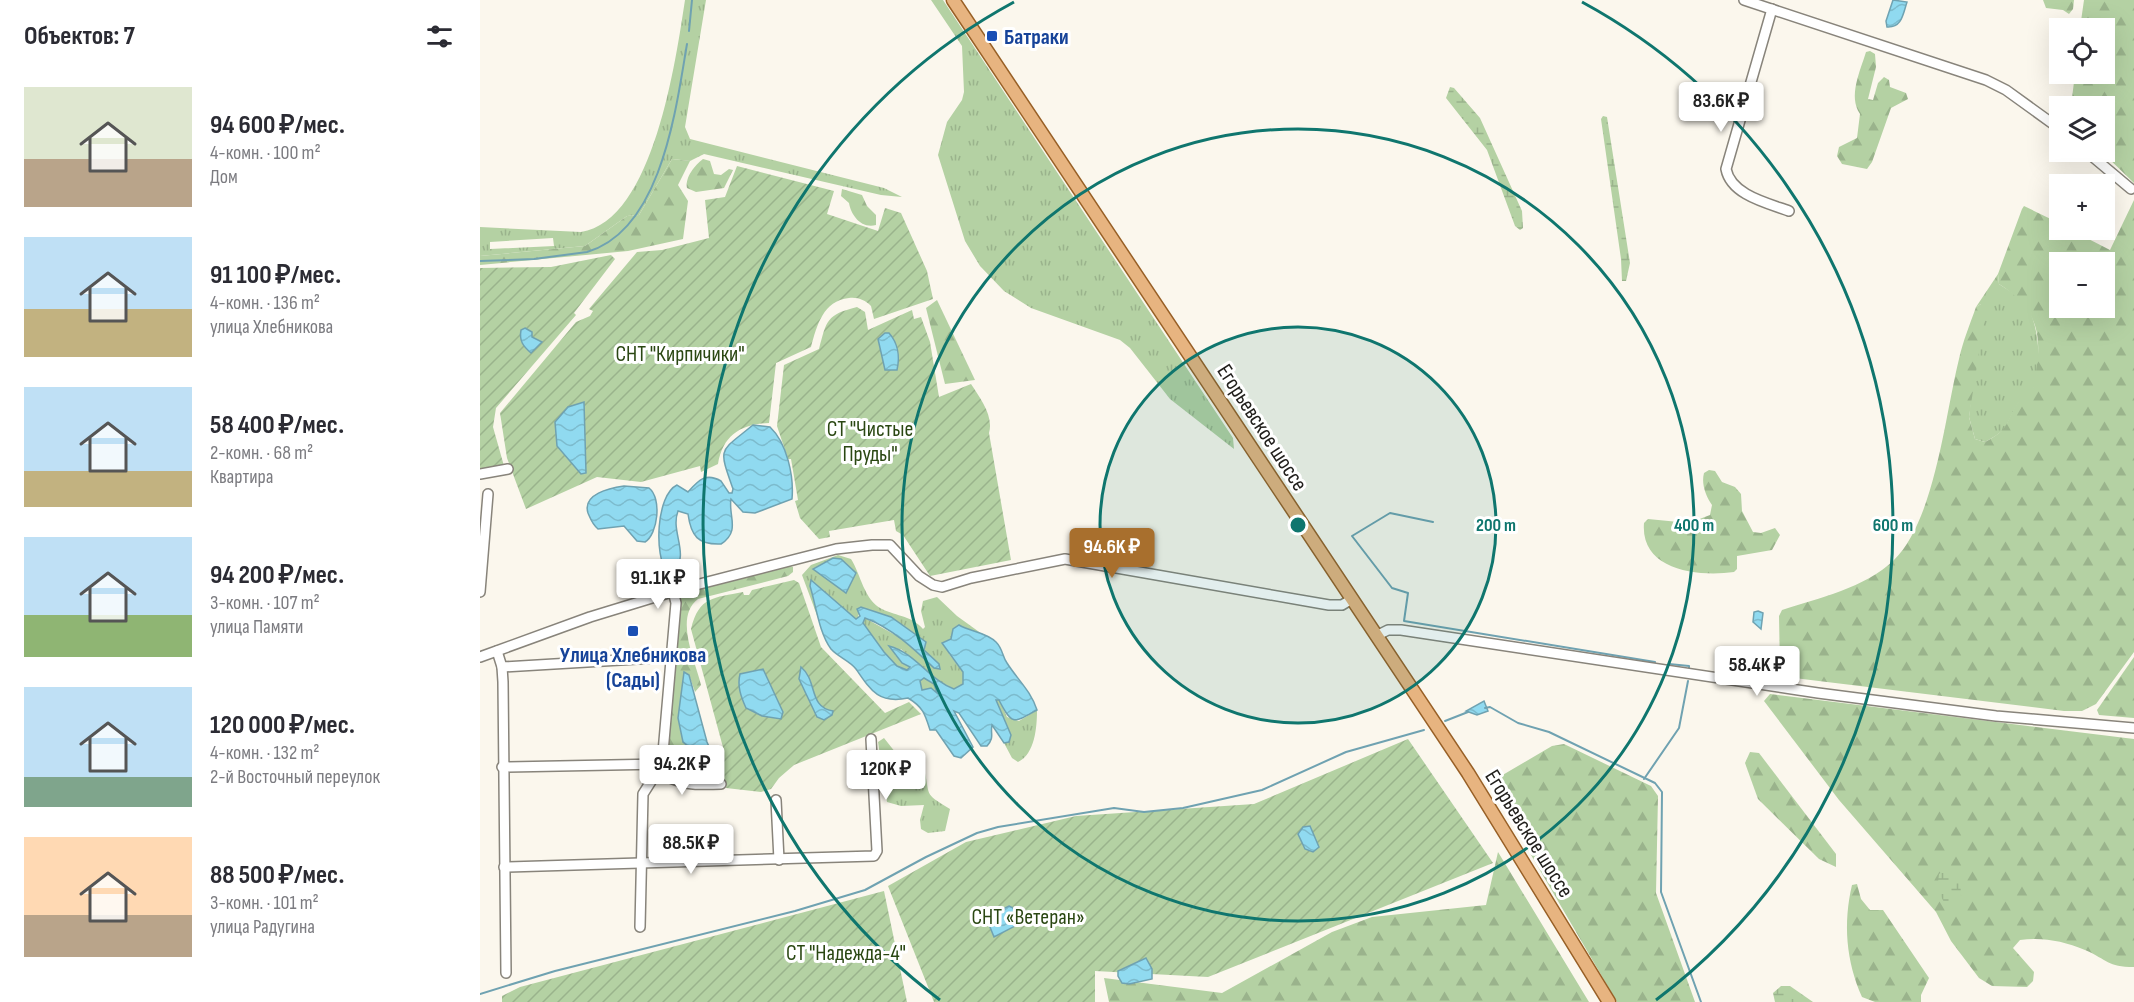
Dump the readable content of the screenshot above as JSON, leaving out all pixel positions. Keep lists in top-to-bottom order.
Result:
{
  "streets": {
    "main road": ["Егорьевское шоссе"]
  },
  "parks": [
    "СНТ \"Кирпичики\"",
    "СТ \"Чистые Пруды\"",
    "СНТ «Ветеран»",
    "СТ \"Надежда-4\""
  ],
  "places": {
    "transit": ["Батраки", "Улица Хлебникова (Сады)"]
  },
  "page": {
    "heading": "Объектов: 7",
    "map_buttons": ["+", "−"],
    "list": [
      {
        "name": "94 600 ₽/мес.",
        "note": "4-комн. · 100 m² · Дом"
      },
      {
        "name": "91 100 ₽/мес.",
        "note": "4-комн. · 136 m² · улица Хлебникова"
      },
      {
        "name": "58 400 ₽/мес.",
        "note": "2-комн. · 68 m² · Квартира"
      },
      {
        "name": "94 200 ₽/мес.",
        "note": "3-комн. · 107 m² · улица Памяти"
      },
      {
        "name": "120 000 ₽/мес.",
        "note": "4-комн. · 132 m² · 2-й Восточный переулок"
      },
      {
        "name": "88 500 ₽/мес.",
        "note": "3-комн. · 101 m² · улица Радугина"
      }
    ],
    "price": [
      "83.6K ₽",
      "94.6K ₽",
      "91.1K ₽",
      "58.4K ₽",
      "94.2K ₽",
      "120K ₽",
      "88.5K ₽"
    ]
  },
  "rings": ["200 m", "400 m", "600 m"]
}
